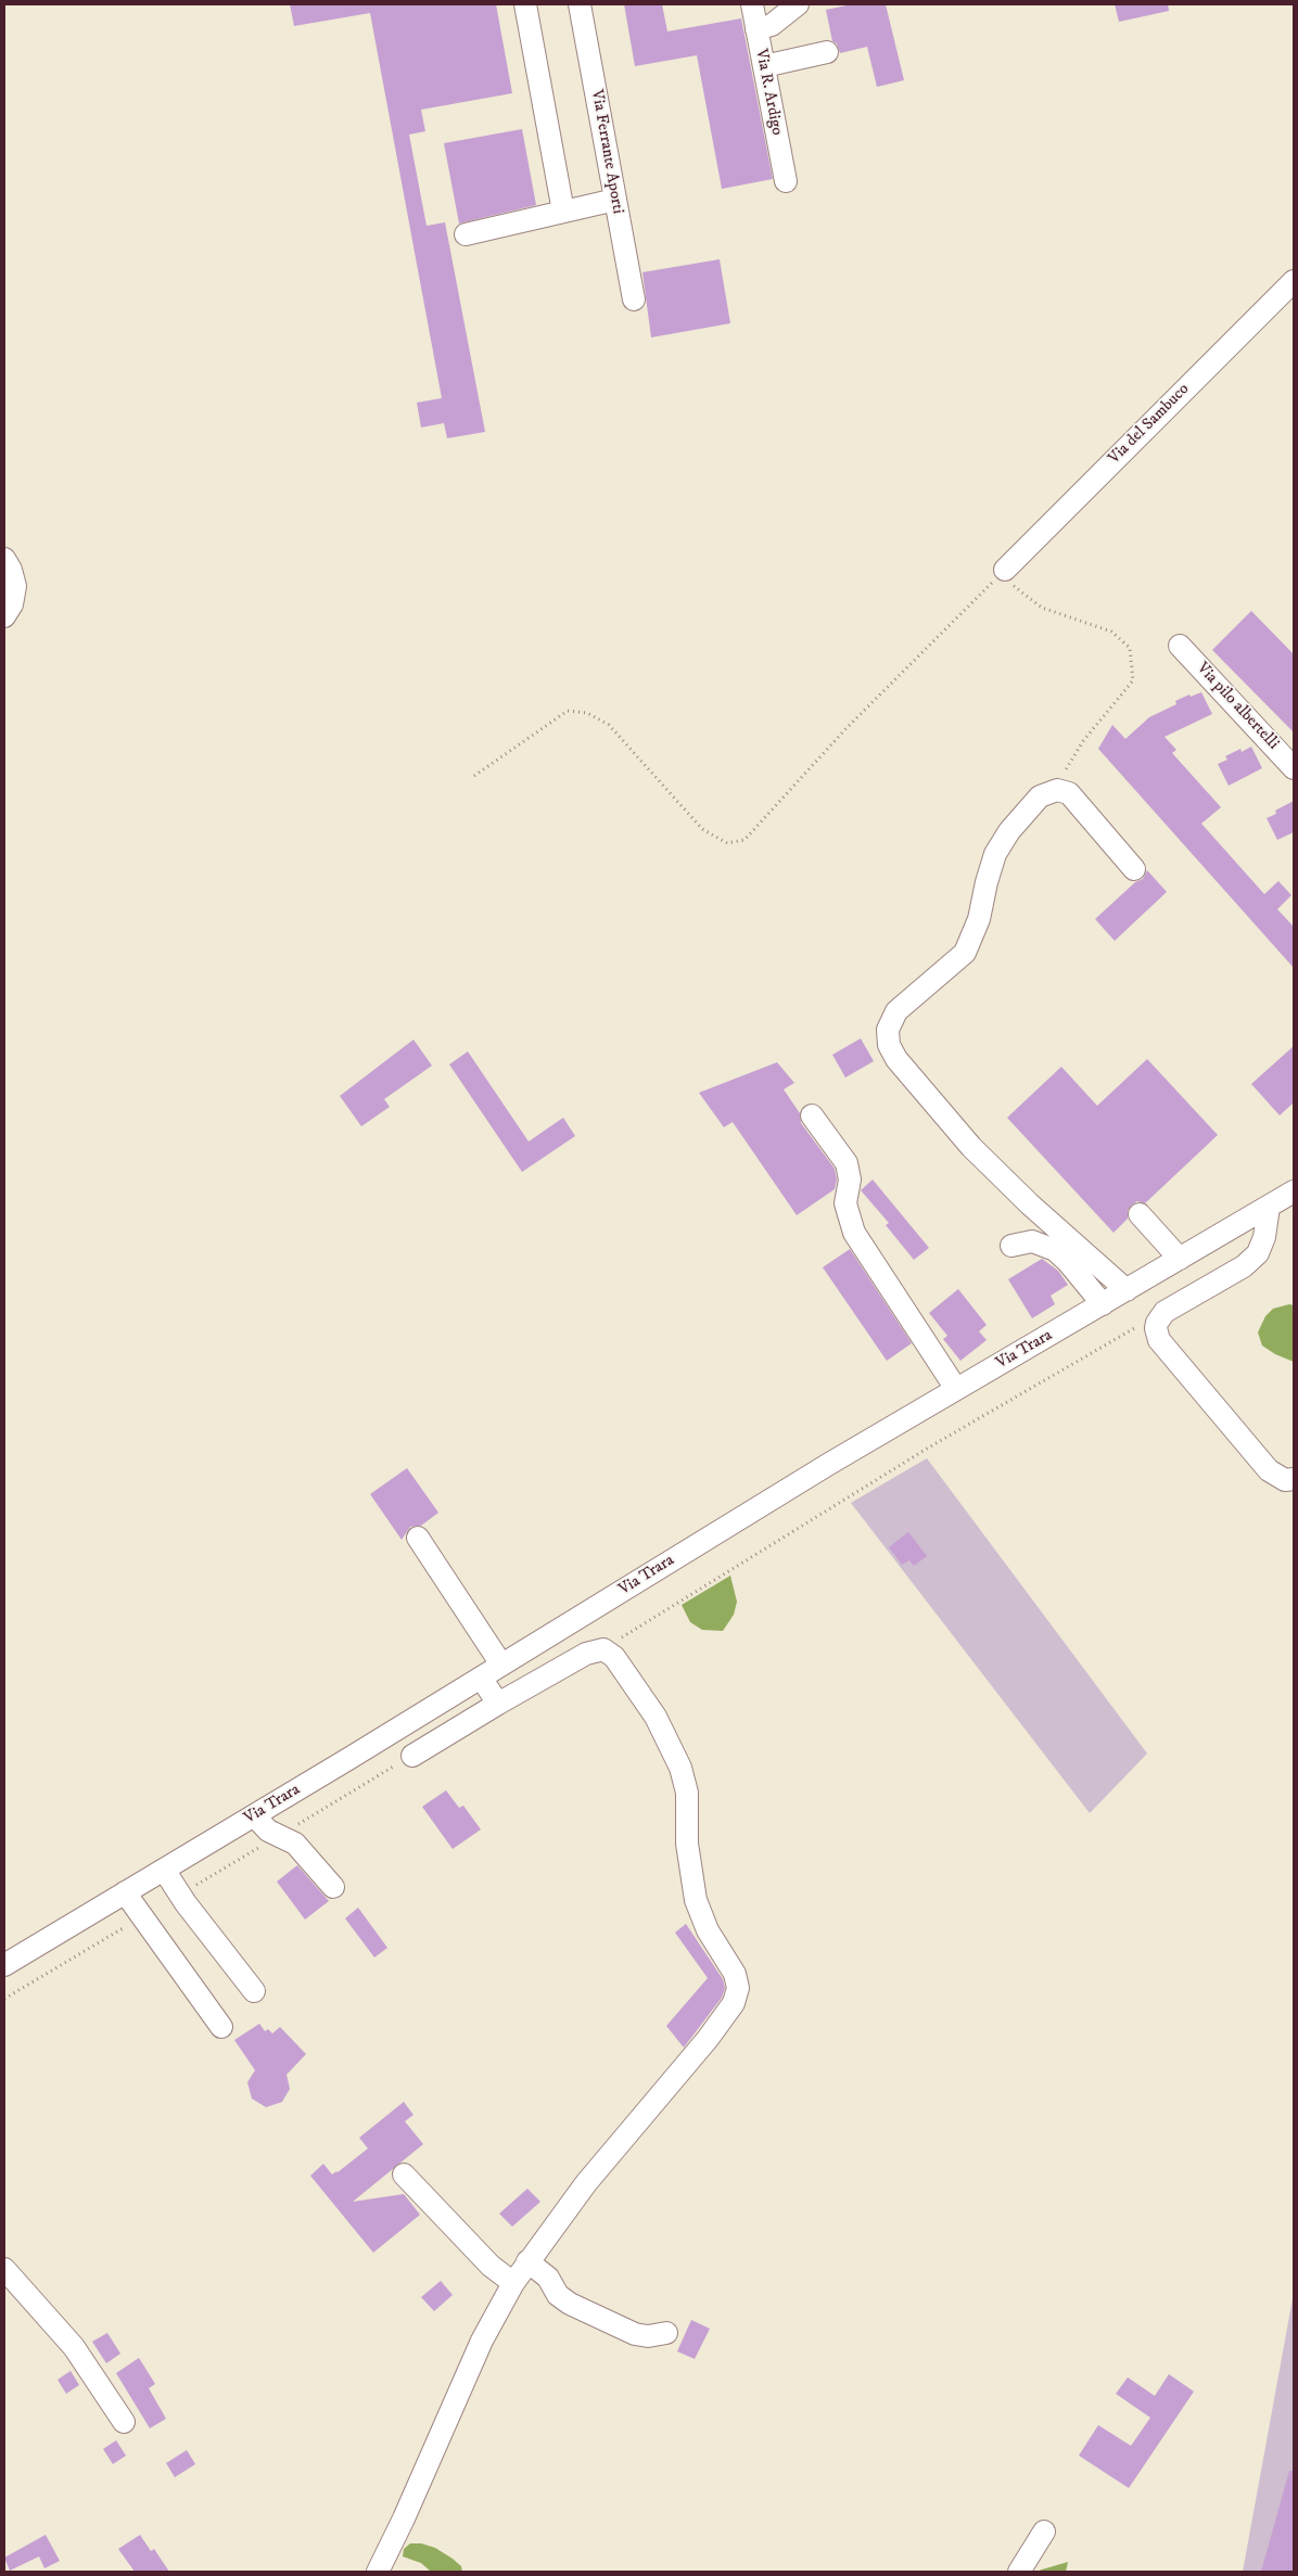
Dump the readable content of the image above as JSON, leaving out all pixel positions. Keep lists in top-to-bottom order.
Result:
{
  "streets": {
    "street": [
      "Via R. Ardigo",
      "Via Ferrante Aporti",
      "Via del Sambuco",
      "Via pilo albertelli",
      "Via Trara"
    ]
  }
}
